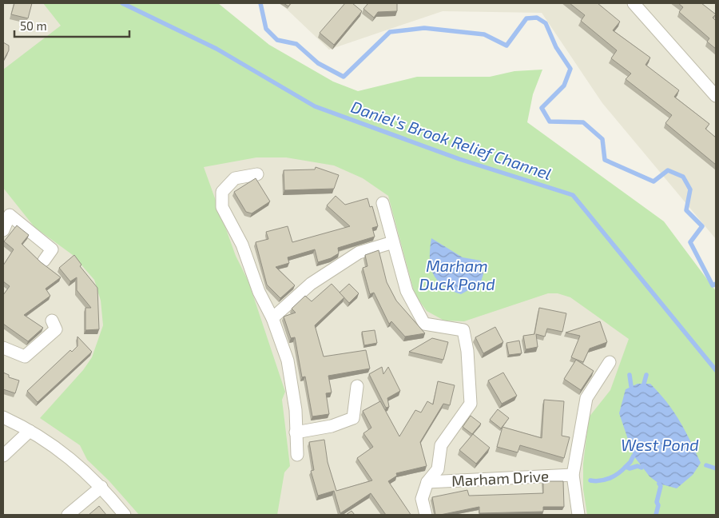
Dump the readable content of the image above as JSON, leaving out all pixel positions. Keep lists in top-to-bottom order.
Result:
{
  "streets": {
    "street": ["Marham Drive"]
  },
  "water": ["Daniel's Brook Relief Channel", "Marham Duck Pond", "West Pond"],
  "scale_bar": "50 m"
}
